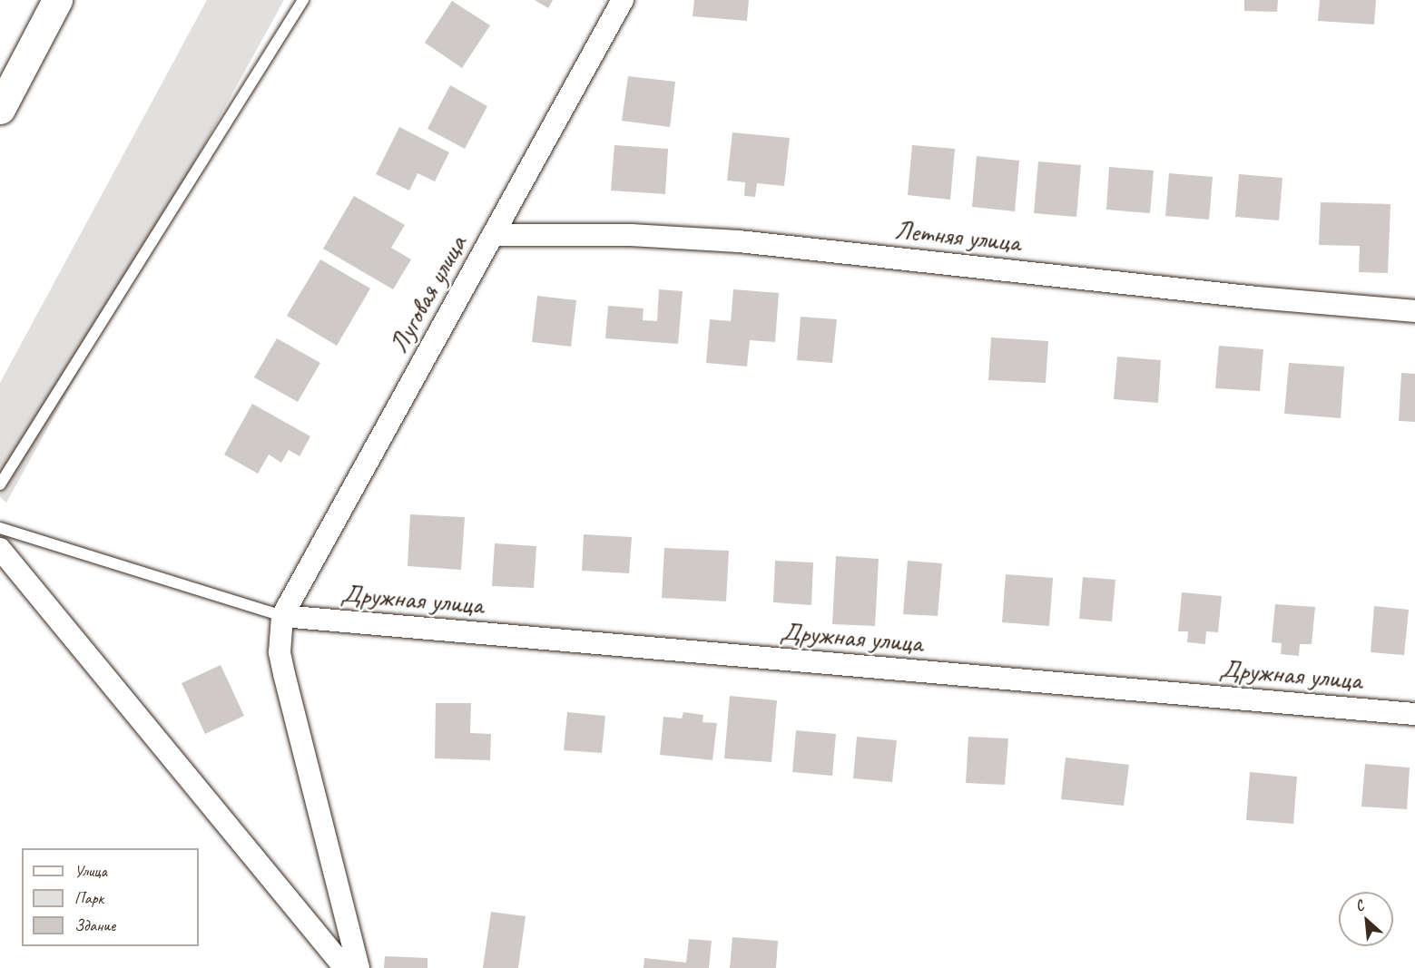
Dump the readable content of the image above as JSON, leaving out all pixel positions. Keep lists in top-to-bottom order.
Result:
{
  "streets": {
    "street": ["Летняя улица", "Луговая улица", "Дружная улица"]
  },
  "crossings": [
    ["Летняя улица", "Луговая улица"],
    ["Луговая улица", "Дружная улица"]
  ],
  "legend": ["Улица", "Парк", "Здание"],
  "north": "top left"
}
